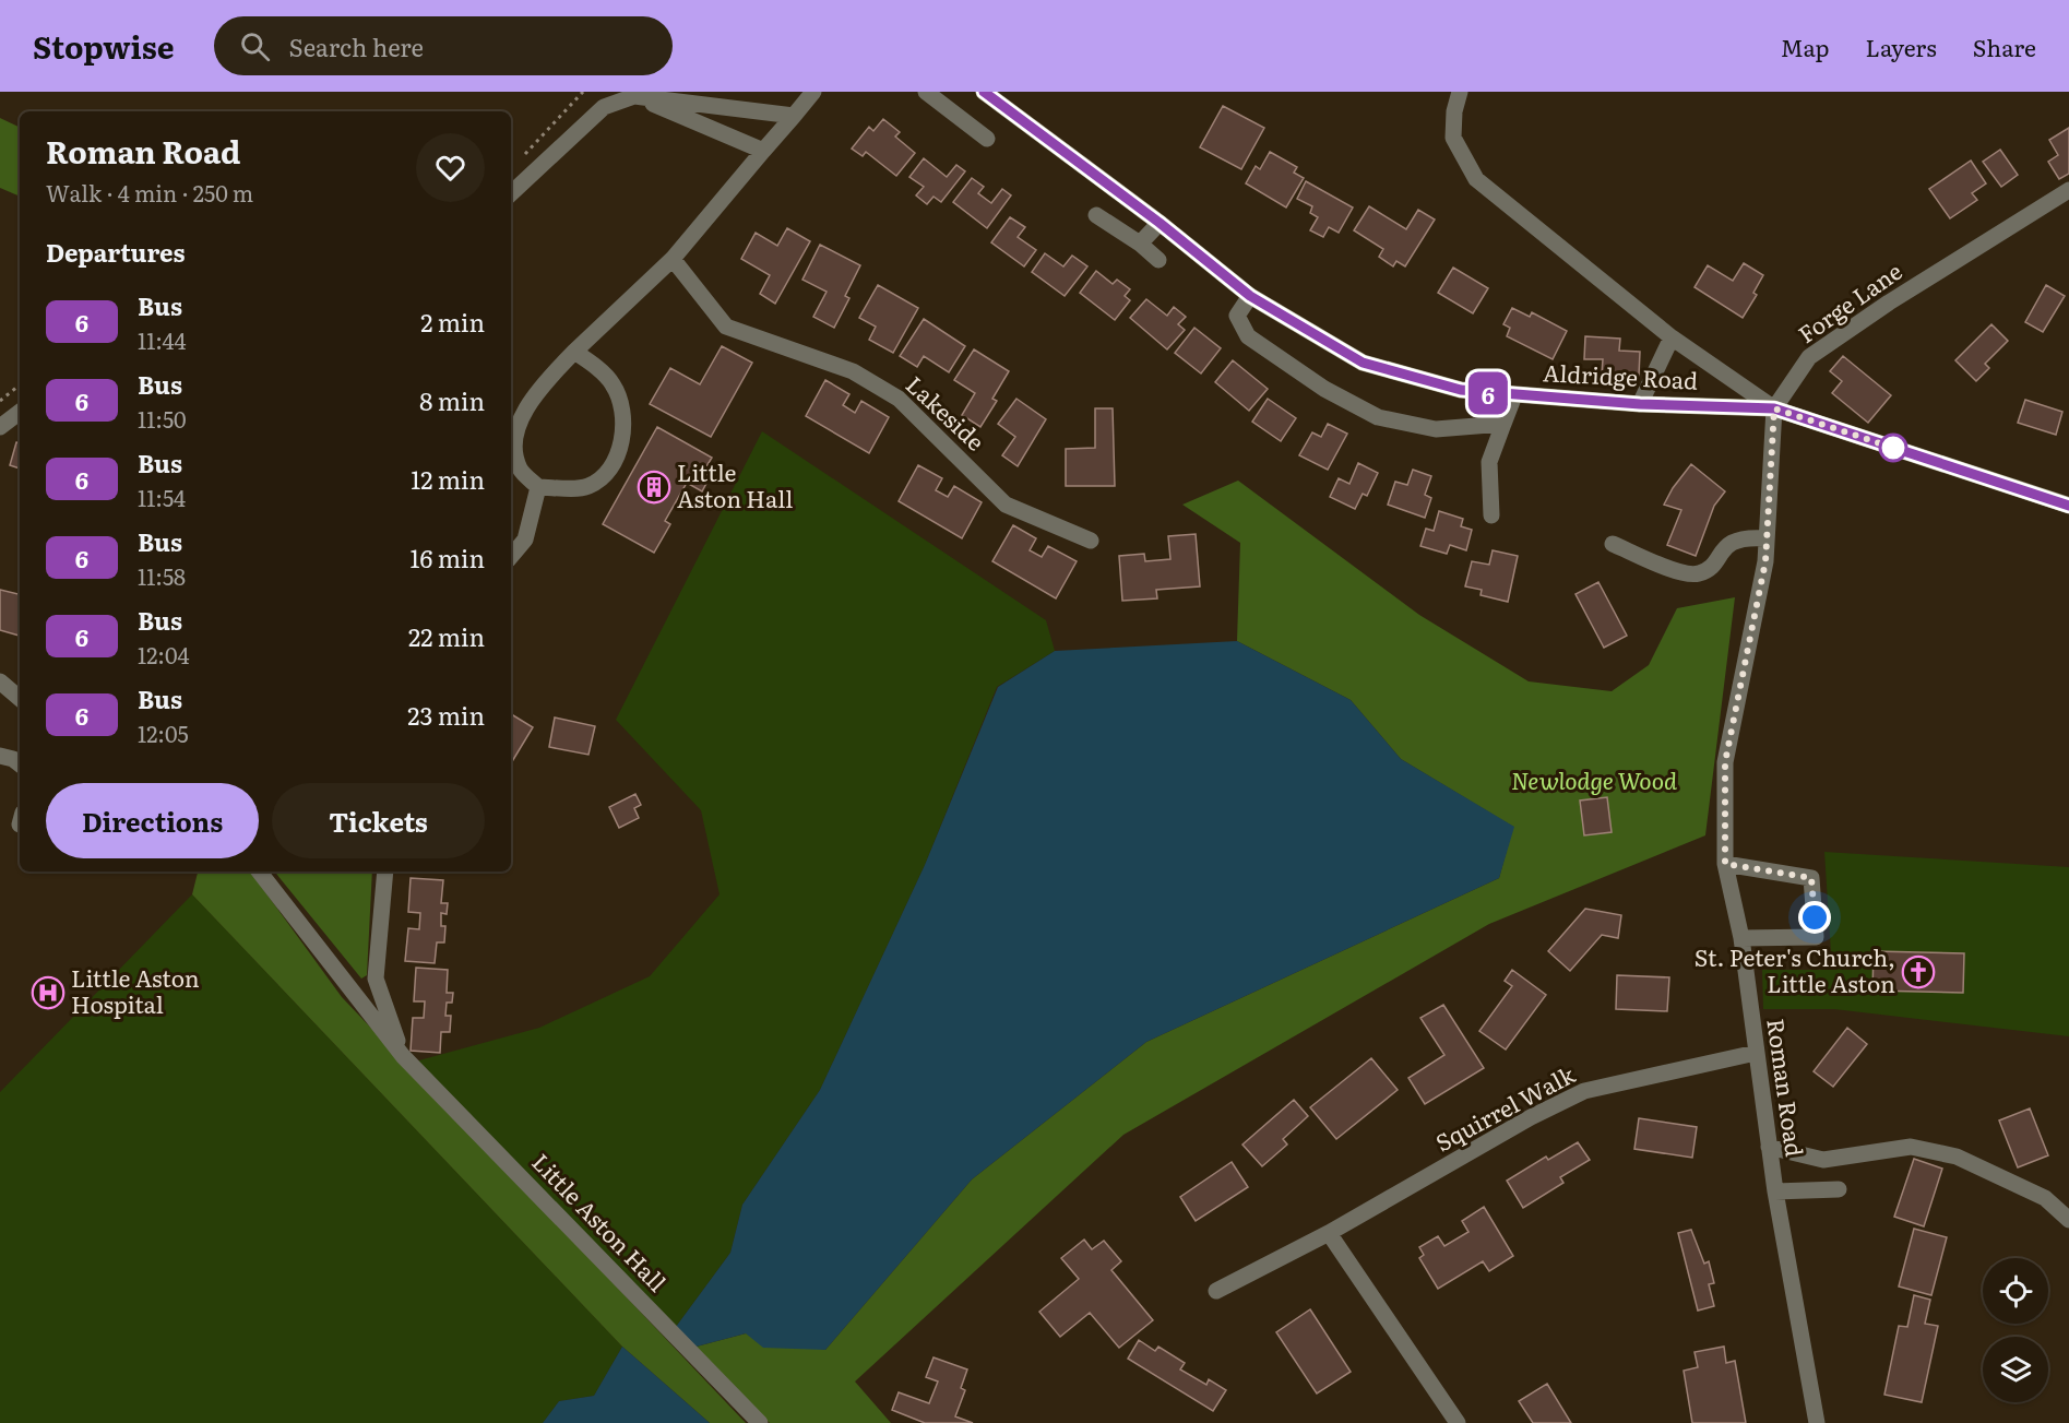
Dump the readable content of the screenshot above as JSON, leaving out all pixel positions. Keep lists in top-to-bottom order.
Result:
{
  "streets": {
    "main road": ["Aldridge Road"],
    "street": [
      "Forge Lane",
      "Lakeside",
      "Roman Road",
      "Squirrel Walk",
      "Little Aston Hall"
    ]
  },
  "crossings": [
    ["Forge Lane", "Aldridge Road"],
    ["Forge Lane", "Roman Road"],
    ["Aldridge Road", "Roman Road"],
    ["Roman Road", "Squirrel Walk"]
  ],
  "parks": ["Newlodge Wood"],
  "places": {
    "building": ["Little Aston Hall"],
    "church": ["St. Peter's Church, Little Aston"],
    "hospital": ["Little Aston Hospital"]
  },
  "lines": ["bus line 6"],
  "page": {
    "header": "Stopwise",
    "search": "Search here",
    "nav": ["Map", "Layers", "Share"],
    "on_map": "6",
    "heading": [
      ["Roman Road", "Walk · 4 min · 250 m"],
      "Departures"
    ],
    "list": [
      {
        "mark": "6",
        "name": "Bus",
        "note": "11:44",
        "value": "2 min"
      },
      {
        "mark": "6",
        "name": "Bus",
        "note": "11:50",
        "value": "8 min"
      },
      {
        "mark": "6",
        "name": "Bus",
        "note": "11:54",
        "value": "12 min"
      },
      {
        "mark": "6",
        "name": "Bus",
        "note": "11:58",
        "value": "16 min"
      },
      {
        "mark": "6",
        "name": "Bus",
        "note": "12:04",
        "value": "22 min"
      },
      {
        "mark": "6",
        "name": "Bus",
        "note": "12:05",
        "value": "23 min"
      }
    ],
    "buttons": ["Directions", "Tickets"]
  }
}
